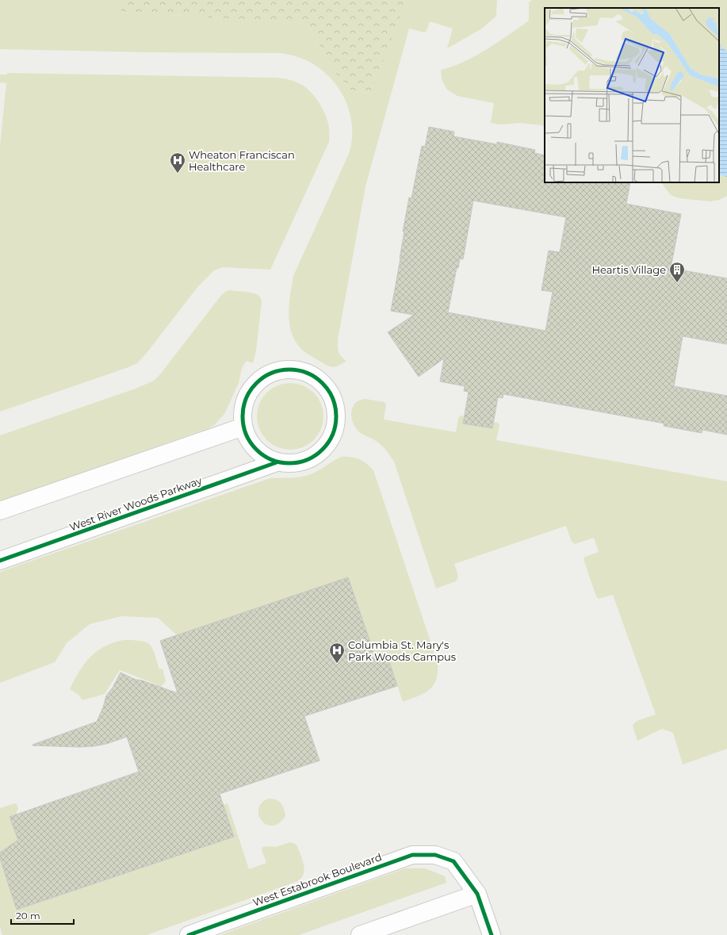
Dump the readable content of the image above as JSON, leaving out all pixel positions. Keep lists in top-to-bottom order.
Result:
{
  "streets": {
    "street": ["West River Woods Parkway", "West Estabrook Boulevard"]
  },
  "places": {
    "hospital": ["Wheaton Franciscan Healthcare", "Columbia St. Mary's Park Woods Campus"],
    "building": ["Heartis Village"]
  },
  "scale_bar": "20 m"
}
